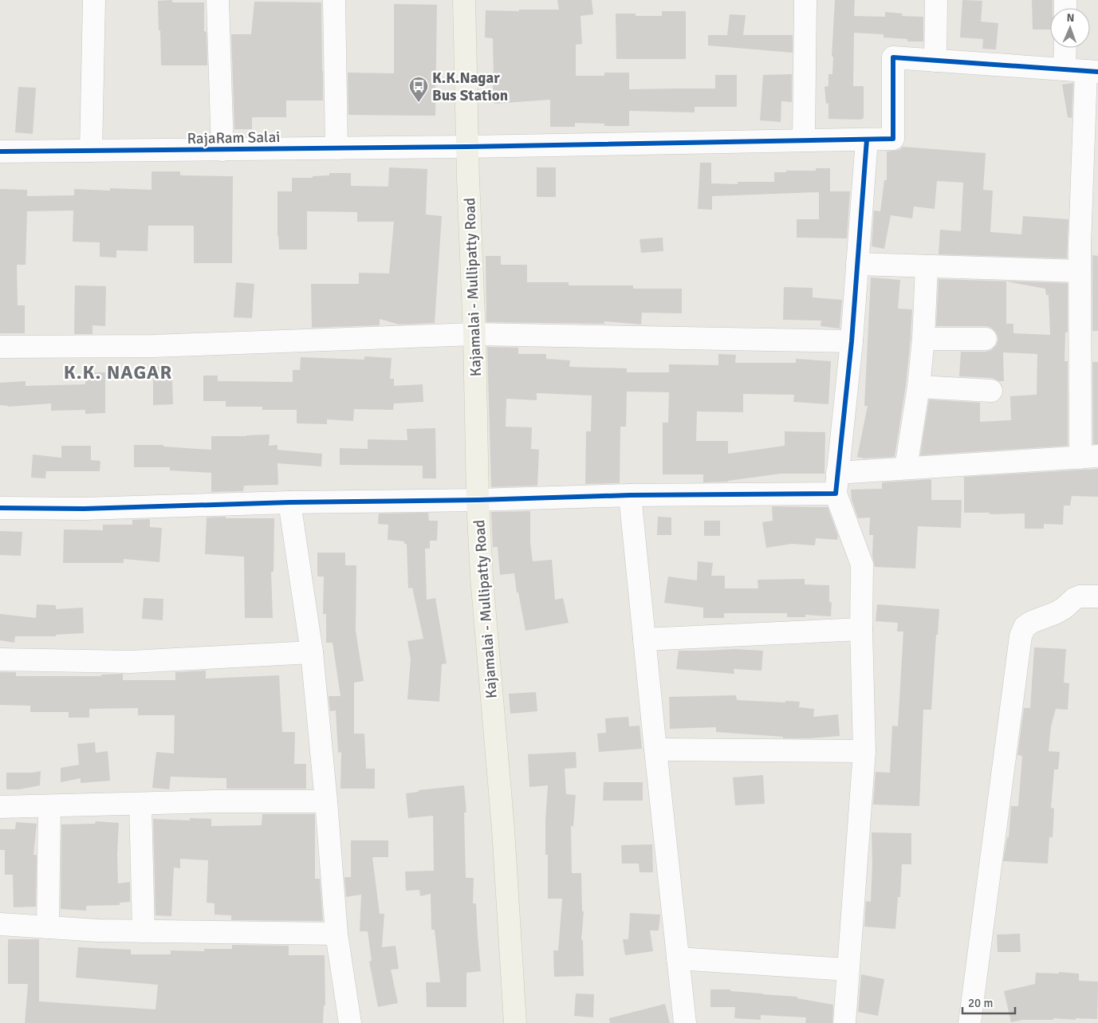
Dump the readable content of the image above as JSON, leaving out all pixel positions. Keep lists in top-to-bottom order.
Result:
{
  "streets": {
    "main road": ["Kajamalai - Mullipatty Road"],
    "street": ["RajaRam Salai"]
  },
  "crossings": [
    ["RajaRam Salai", "Kajamalai - Mullipatty Road"]
  ],
  "districts": ["K.K. NAGAR"],
  "places": {
    "bus stop": ["K.K.Nagar Bus Station"]
  },
  "scale_bar": "20 m",
  "north": "top"
}
